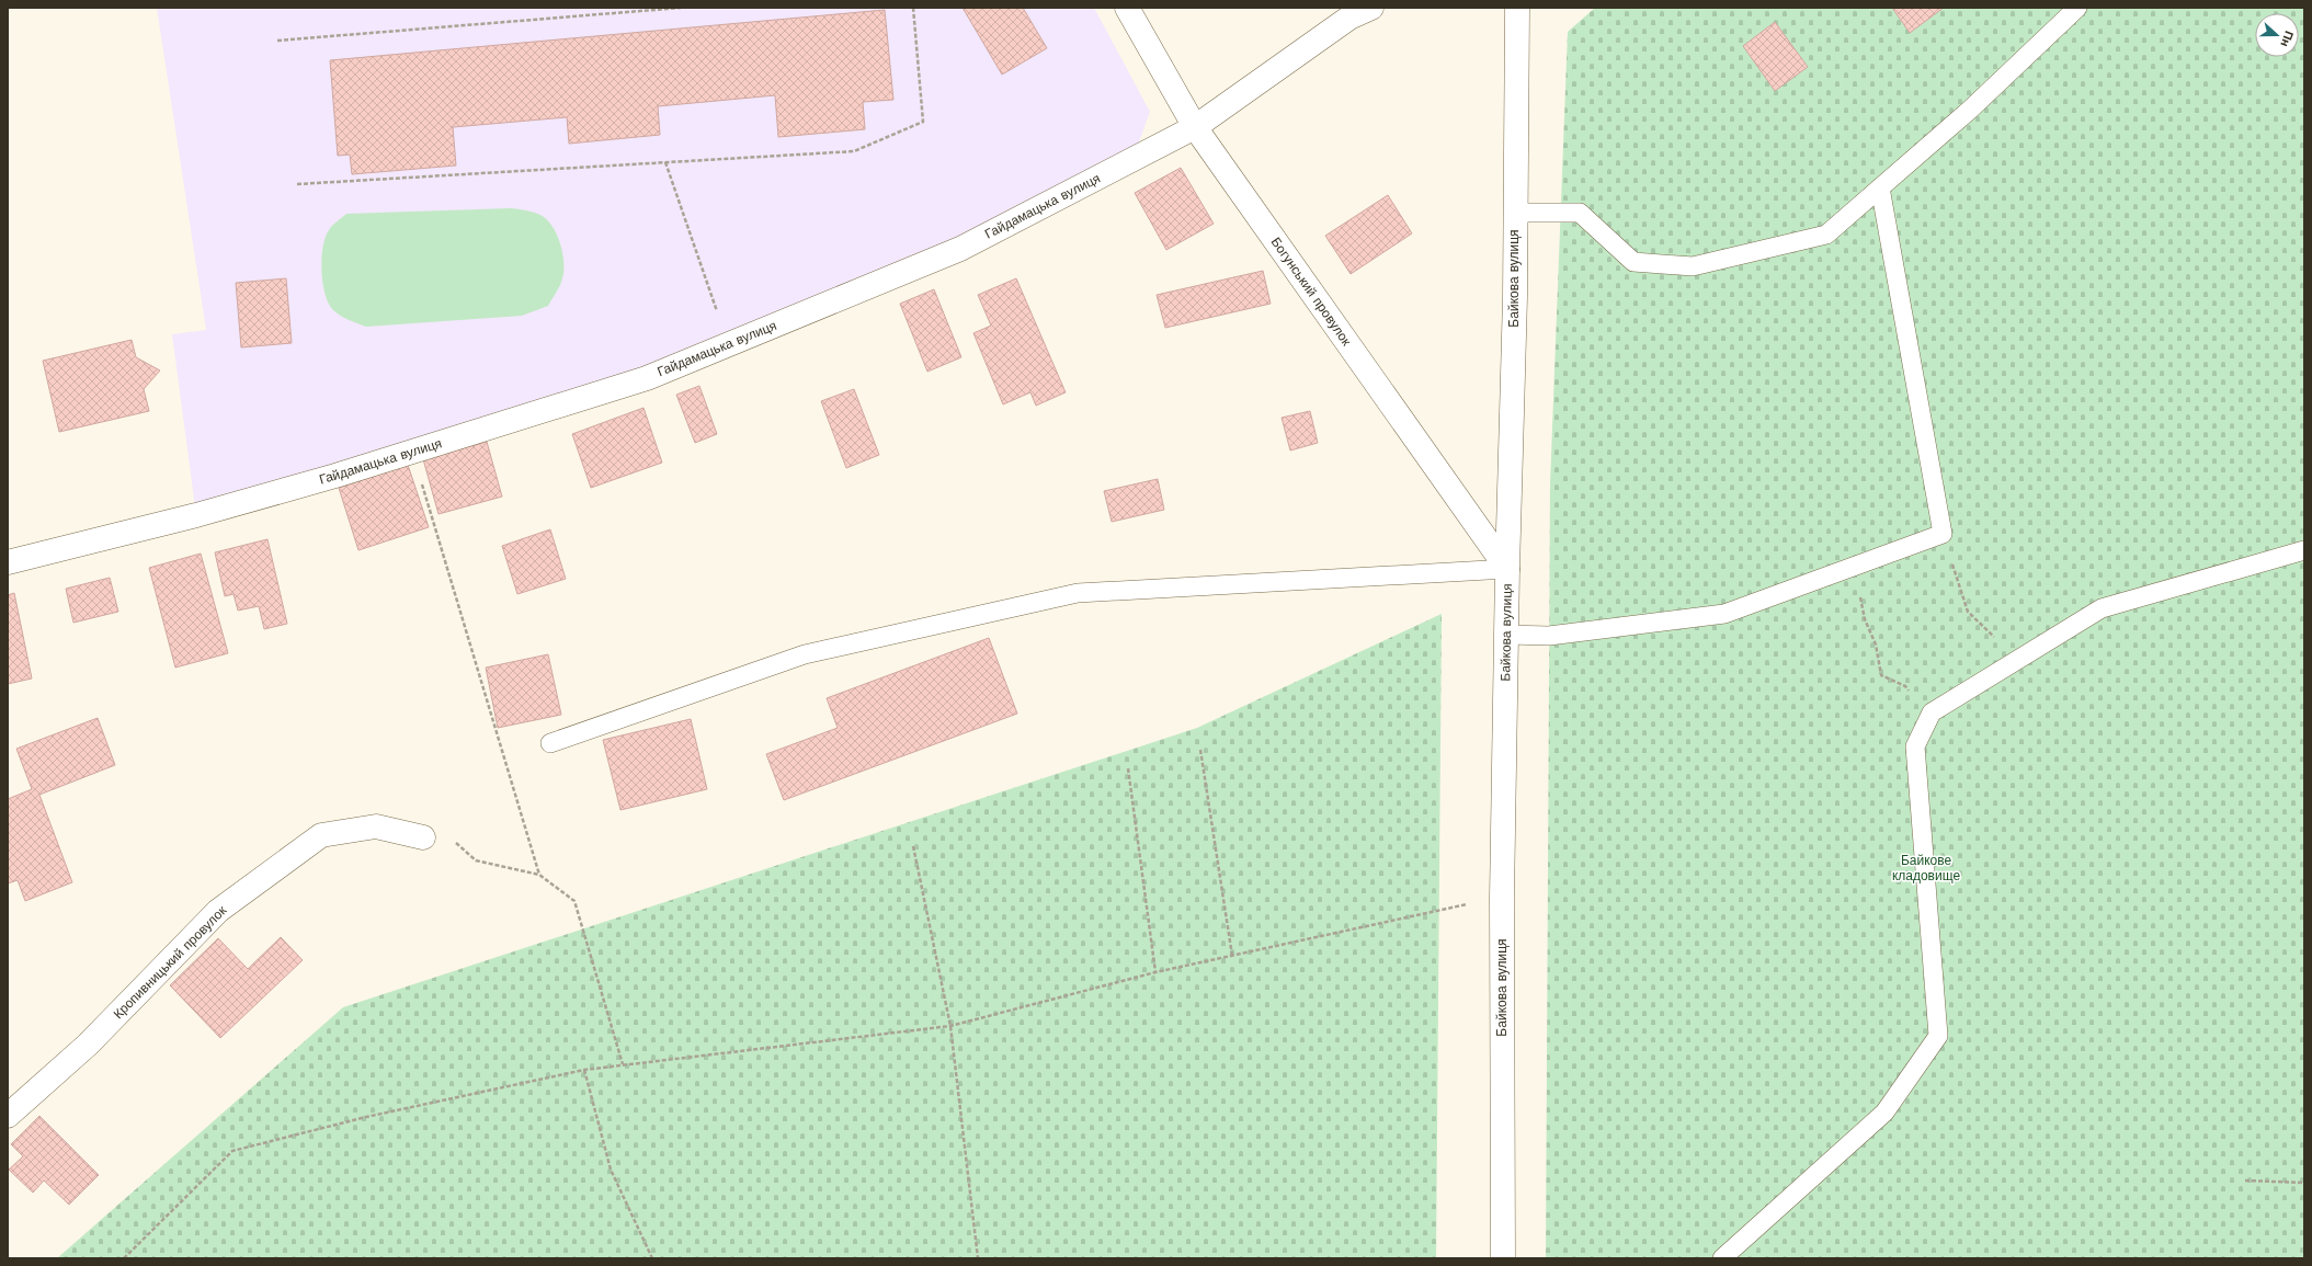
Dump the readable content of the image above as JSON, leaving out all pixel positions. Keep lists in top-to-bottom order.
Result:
{
  "streets": {
    "street": [
      "Гайдамацька вулиця",
      "Байкова вулиця",
      "Богунський провулок",
      "Кропивницький провулок"
    ]
  },
  "crossings": [
    ["Гайдамацька вулиця", "Богунський провулок"],
    ["Байкова вулиця", "Богунський провулок"]
  ],
  "parks": ["Байкове кладовище"],
  "north": "right"
}
